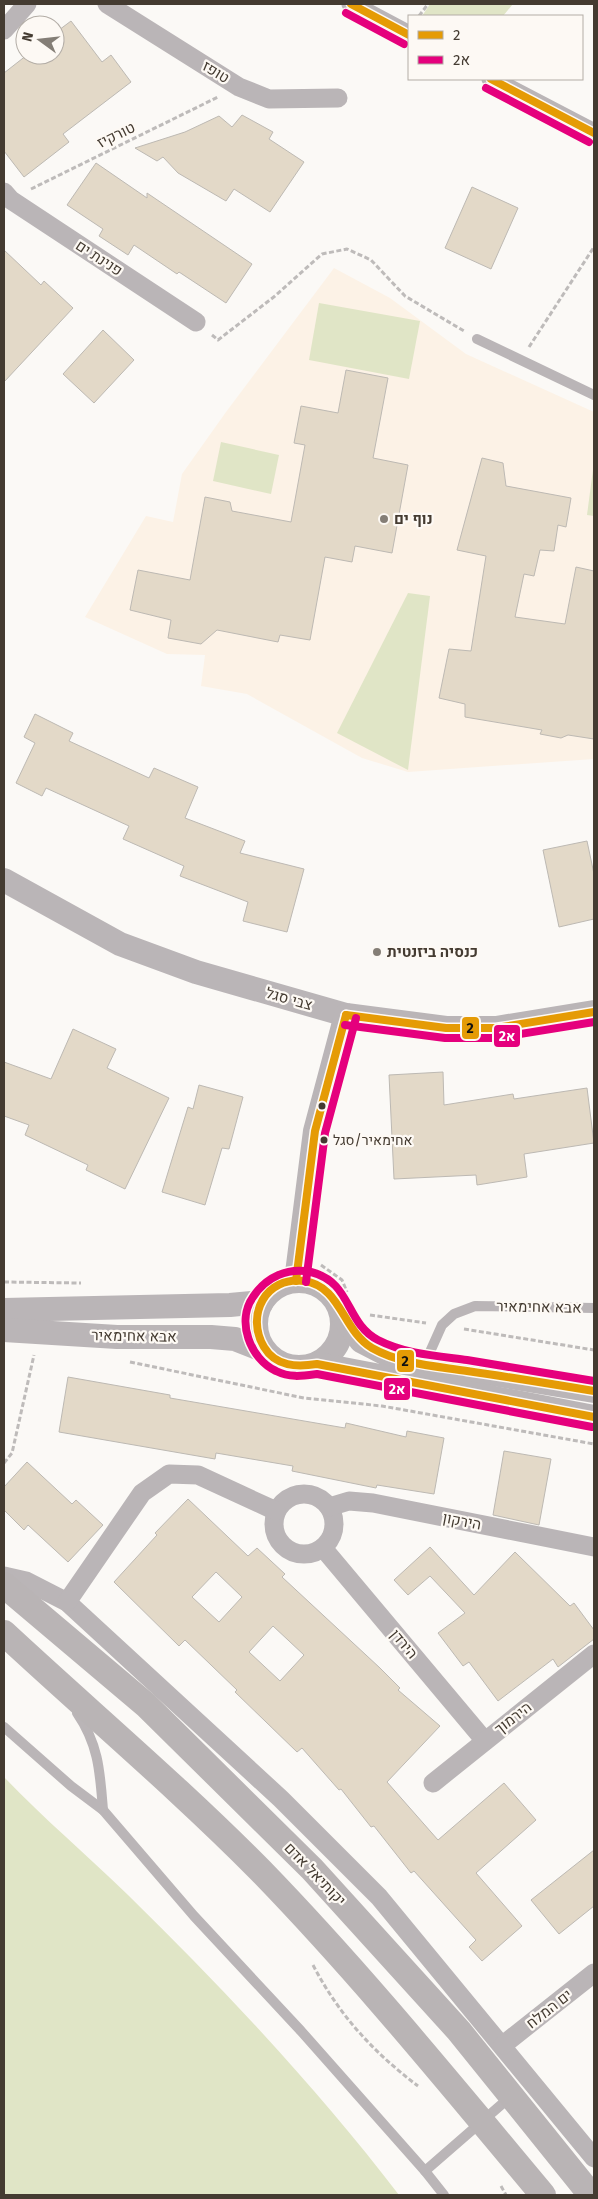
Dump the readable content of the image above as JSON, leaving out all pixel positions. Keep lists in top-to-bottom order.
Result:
{
  "streets": {
    "main road": ["יקותיאל אדם"],
    "street": [
      "טופז",
      "פנינת ים",
      "צבי סגל",
      "אבא אחימאיר",
      "הירקון",
      "הירדן",
      "הירמוך",
      "ים המלח"
    ],
    "path": ["טורקיז"]
  },
  "crossings": [
    ["טופז", "טורקיז"],
    ["טורקיז", "פנינת ים"],
    ["הירקון", "הירדן"],
    ["הירדן", "הירמוך"]
  ],
  "places": ["נוף ים", "כנסיה ביזנטית", "אחימאיר/סגל"],
  "lines": ["transit line 2", "transit line 2א"],
  "legend": ["2", "2א"],
  "north": "left"
}
